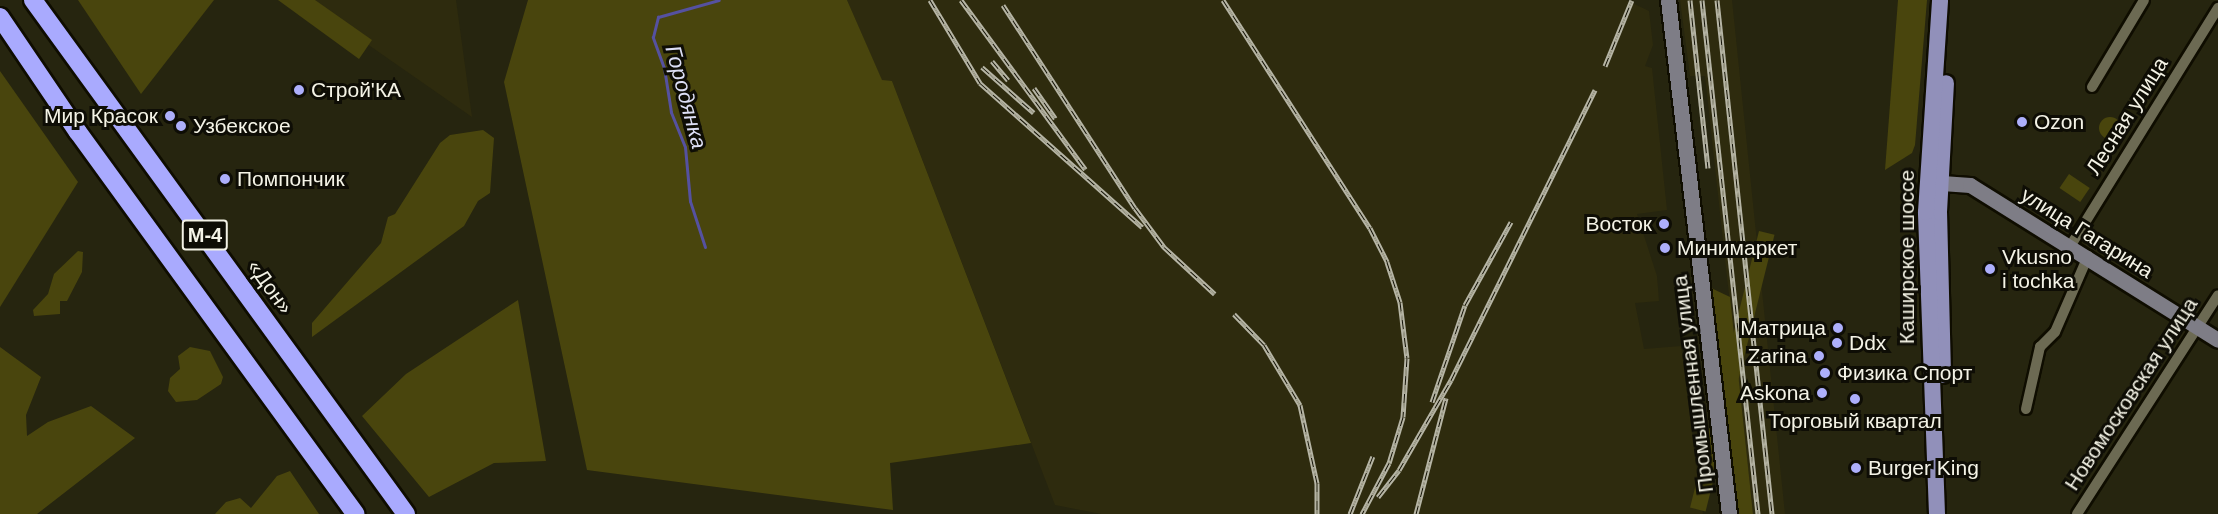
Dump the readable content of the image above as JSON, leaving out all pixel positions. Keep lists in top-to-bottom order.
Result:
{
  "streets": {
    "highway": ["М-4", "«Дон»"],
    "main road": ["Каширское шоссе"],
    "street": [
      "Лесная улица",
      "улица Гагарина",
      "Промышленная улица",
      "Новомосковская улица"
    ]
  },
  "crossings": [
    ["Лесная улица", "улица Гагарина"],
    ["улица Гагарина", "Каширское шоссе"],
    ["улица Гагарина", "Новомосковская улица"]
  ],
  "water": ["Городянка"],
  "places": [
    "Строй'КА",
    "Мир Красок",
    "Ozon",
    "Узбекское",
    "Помпончик",
    "Восток",
    "Минимаркет",
    "Vkusno i tochka",
    "Матрица",
    "Ddx",
    "Zarina",
    "Физика Спорт",
    "Askona",
    "Торговый квартал",
    "Burger King"
  ]
}
